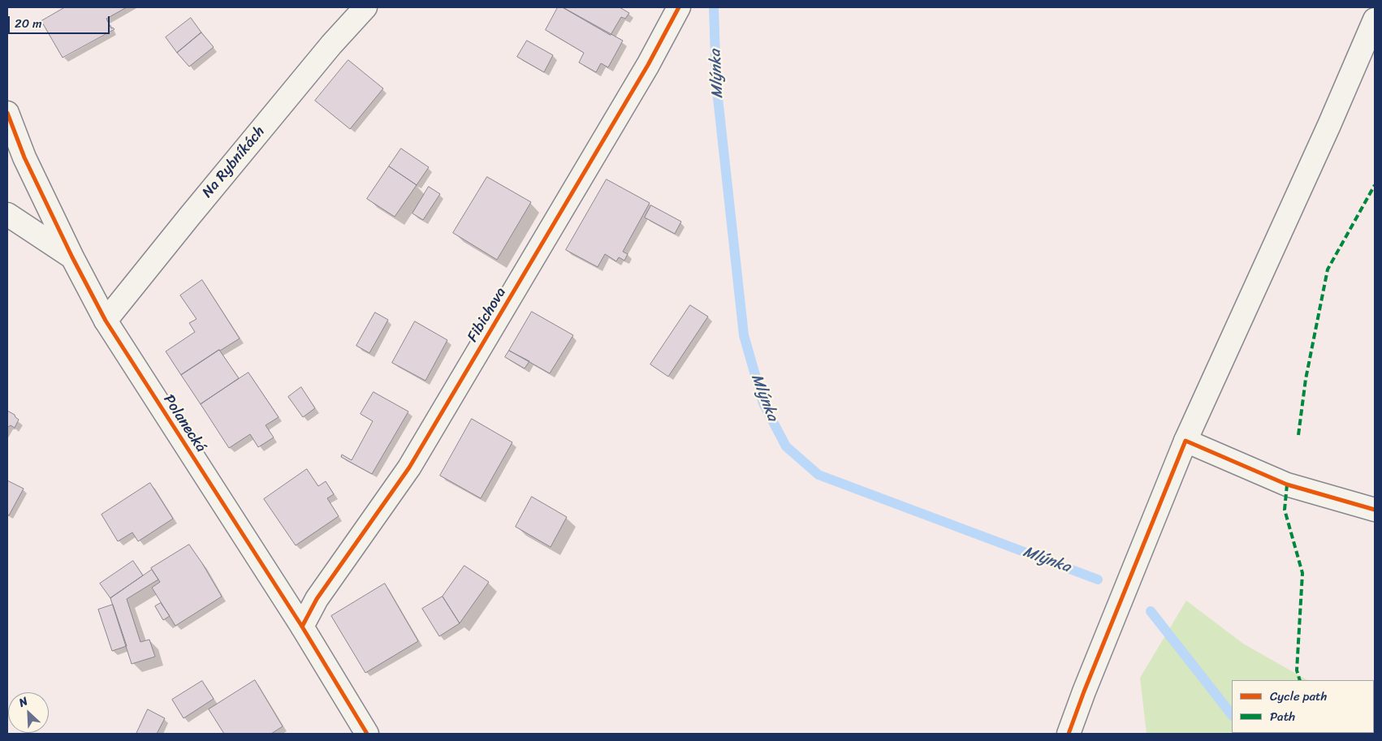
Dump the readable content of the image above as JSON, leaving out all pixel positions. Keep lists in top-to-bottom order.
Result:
{
  "streets": {
    "main road": ["Na Rybníkách", "Fibichova", "Polanecká"]
  },
  "crossings": [
    ["Na Rybníkách", "Polanecká"],
    ["Fibichova", "Polanecká"]
  ],
  "water": ["Mlýnka"],
  "legend": ["Cycle path", "Path"],
  "scale_bar": "20 m",
  "north": "top left"
}
